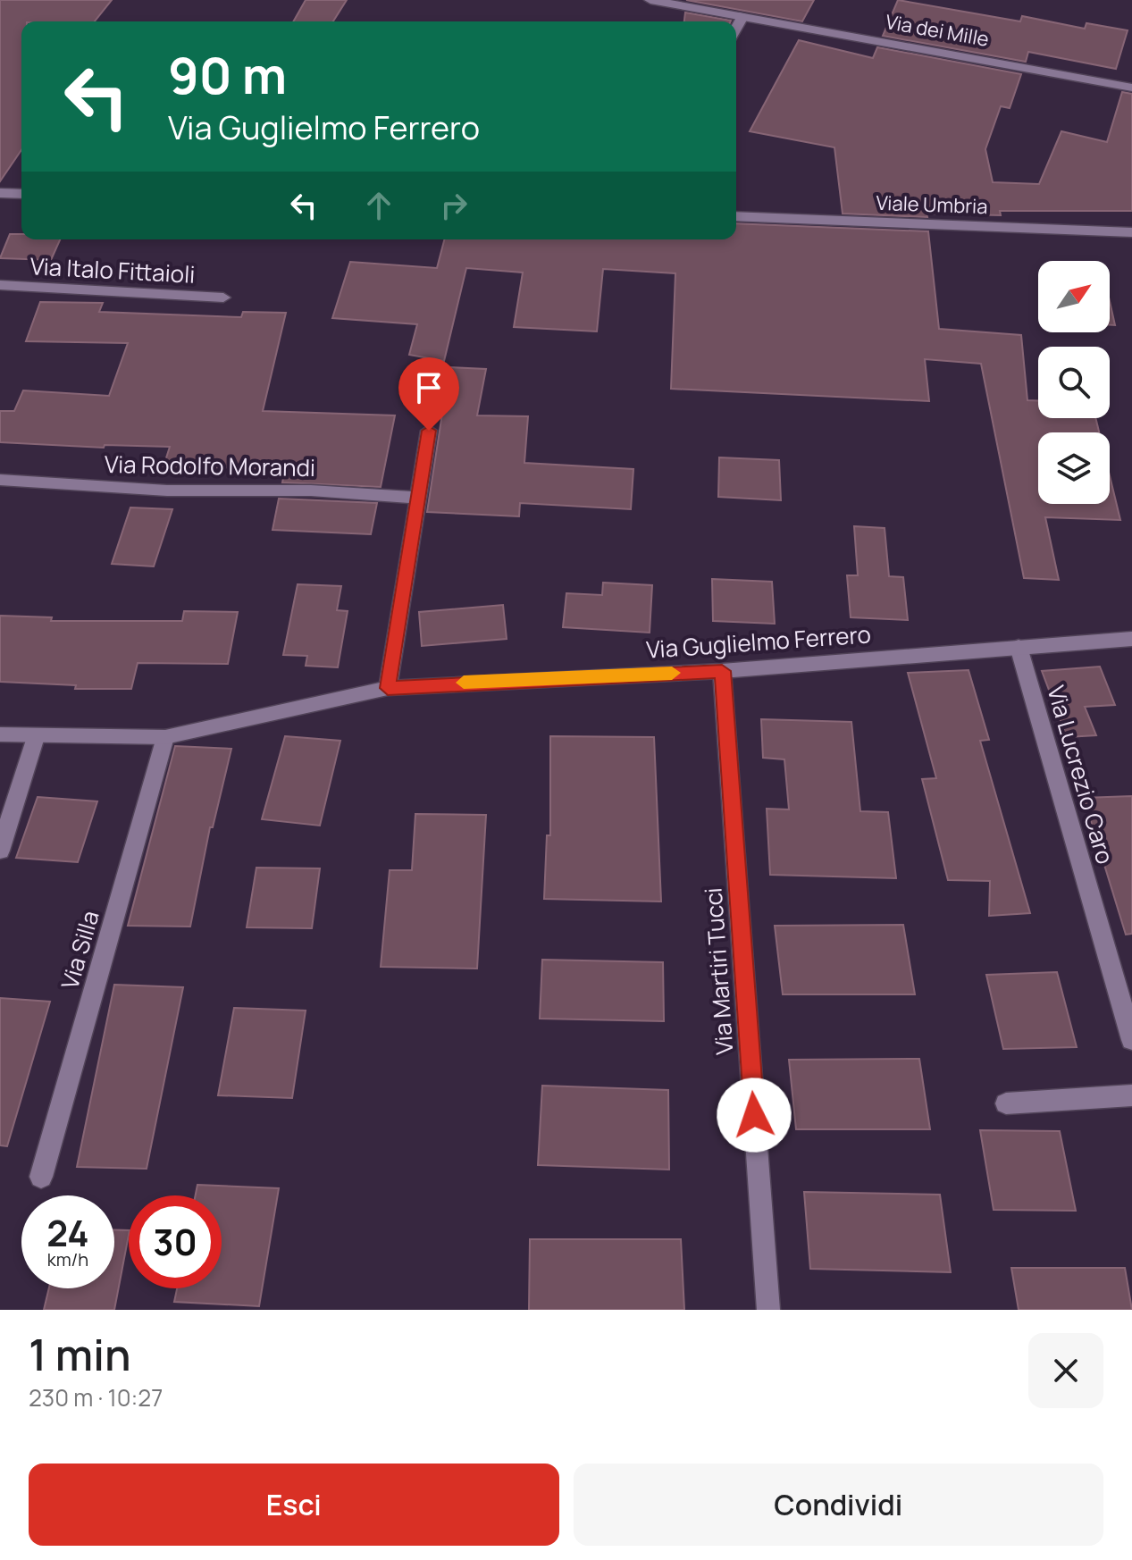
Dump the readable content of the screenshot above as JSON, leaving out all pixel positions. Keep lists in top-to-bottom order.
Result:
{
  "streets": {
    "street": [
      "Via dei Mille",
      "Viale Umbria",
      "Via Italo Fittaioli",
      "Via Rodolfo Morandi",
      "Via Guglielmo Ferrero",
      "Via Lucrezio Caro",
      "Via Silla",
      "Via Martiri Tucci"
    ]
  },
  "crossings": [
    ["Via Guglielmo Ferrero", "Via Lucrezio Caro"],
    ["Via Guglielmo Ferrero", "Via Silla"],
    ["Via Guglielmo Ferrero", "Via Martiri Tucci"]
  ],
  "north": "top right",
  "page": {
    "turn": ["90 m", "Via Guglielmo Ferrero"],
    "speed": "24 km/h",
    "limit": "30",
    "heading": ["1 min", "230 m · 10:27"],
    "buttons": ["Esci", "Condividi"]
  }
}
